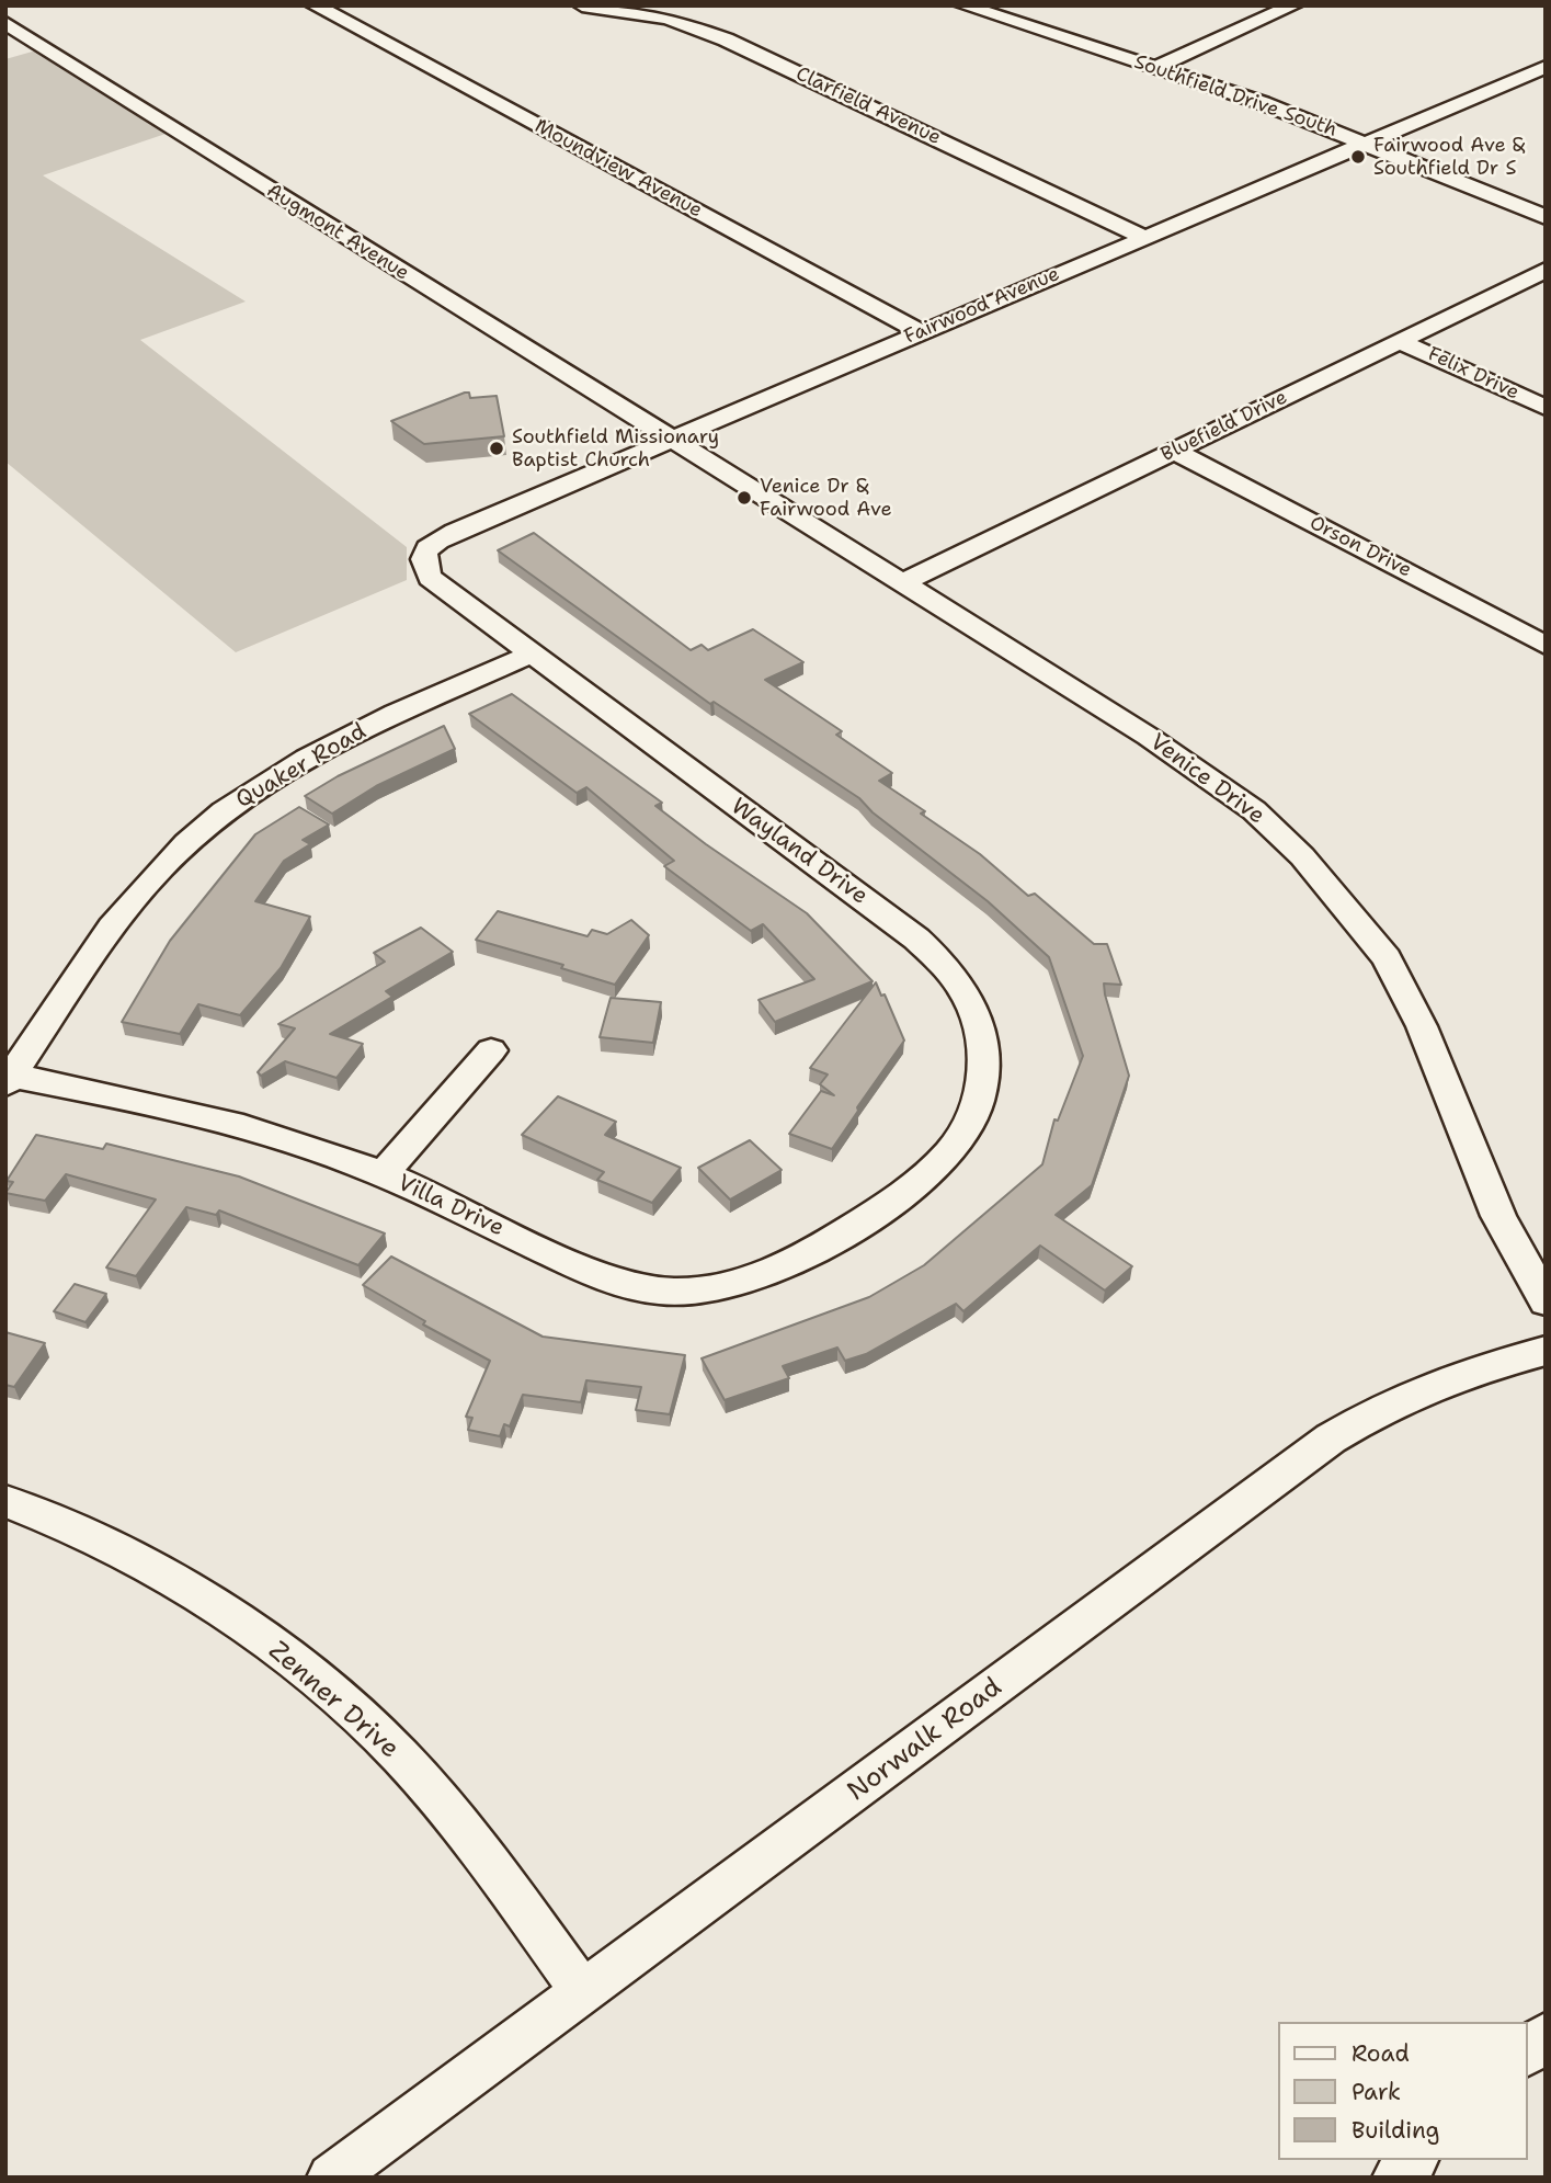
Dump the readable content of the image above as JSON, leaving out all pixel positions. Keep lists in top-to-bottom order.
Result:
{
  "streets": {
    "street": [
      "Southfield Drive South",
      "Clarfield Avenue",
      "Moundview Avenue",
      "Augmont Avenue",
      "Fairwood Avenue",
      "Felix Drive",
      "Bluefield Drive",
      "Orson Drive",
      "Quaker Road",
      "Venice Drive",
      "Wayland Drive",
      "Villa Drive",
      "Zenner Drive",
      "Norwalk Road"
    ]
  },
  "crossings": [
    ["Southfield Drive South", "Fairwood Avenue"],
    ["Clarfield Avenue", "Fairwood Avenue"],
    ["Moundview Avenue", "Fairwood Avenue"],
    ["Augmont Avenue", "Fairwood Avenue"],
    ["Augmont Avenue", "Venice Drive"],
    ["Fairwood Avenue", "Venice Drive"],
    ["Fairwood Avenue", "Wayland Drive"],
    ["Felix Drive", "Bluefield Drive"],
    ["Bluefield Drive", "Orson Drive"],
    ["Bluefield Drive", "Venice Drive"],
    ["Quaker Road", "Wayland Drive"],
    ["Quaker Road", "Villa Drive"],
    ["Wayland Drive", "Villa Drive"],
    ["Zenner Drive", "Norwalk Road"]
  ],
  "places": ["Fairwood Ave & Southfield Dr S", "Southfield Missionary Baptist Church", "Venice Dr & Fairwood Ave"],
  "legend": ["Road", "Park", "Building"]
}
